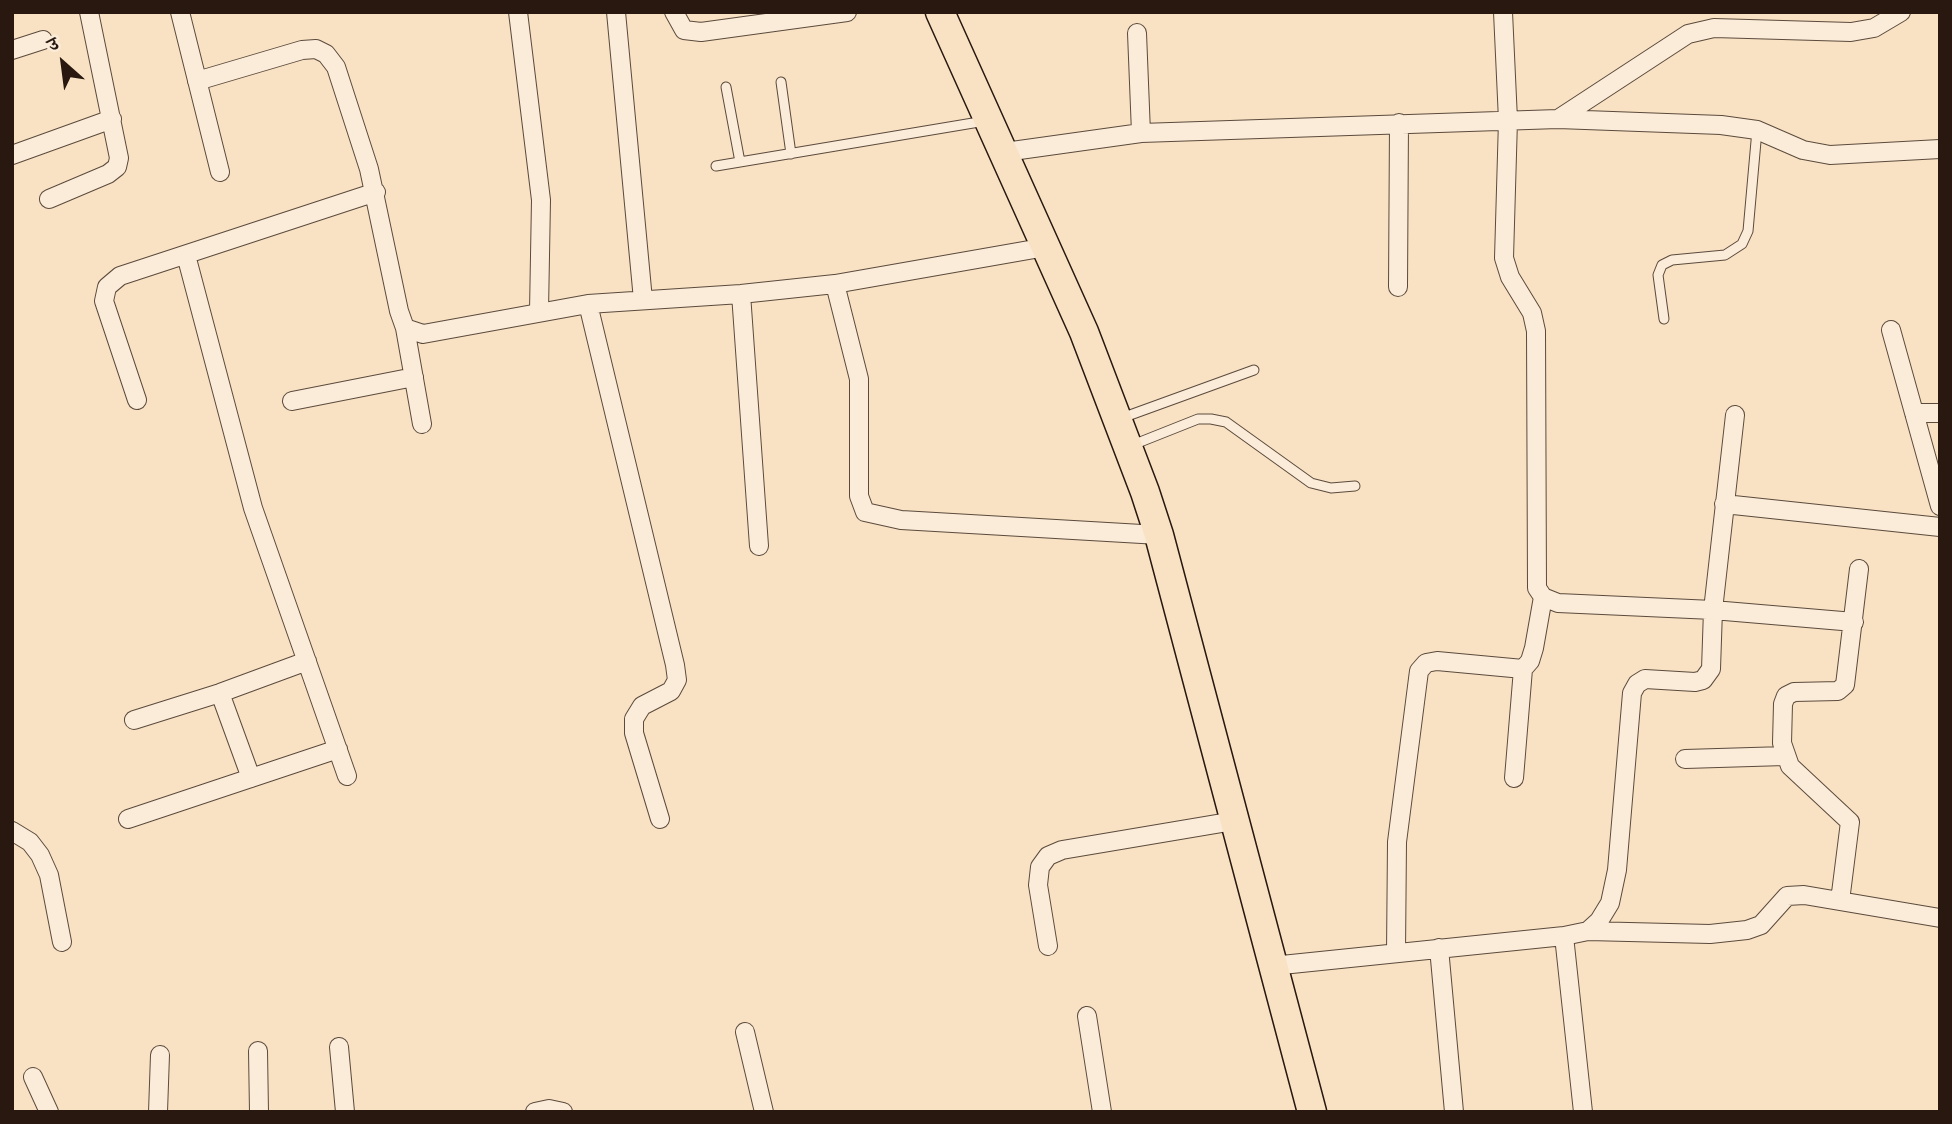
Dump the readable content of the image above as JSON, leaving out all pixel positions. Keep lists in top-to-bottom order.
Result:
{
  "north": "top left"
}
